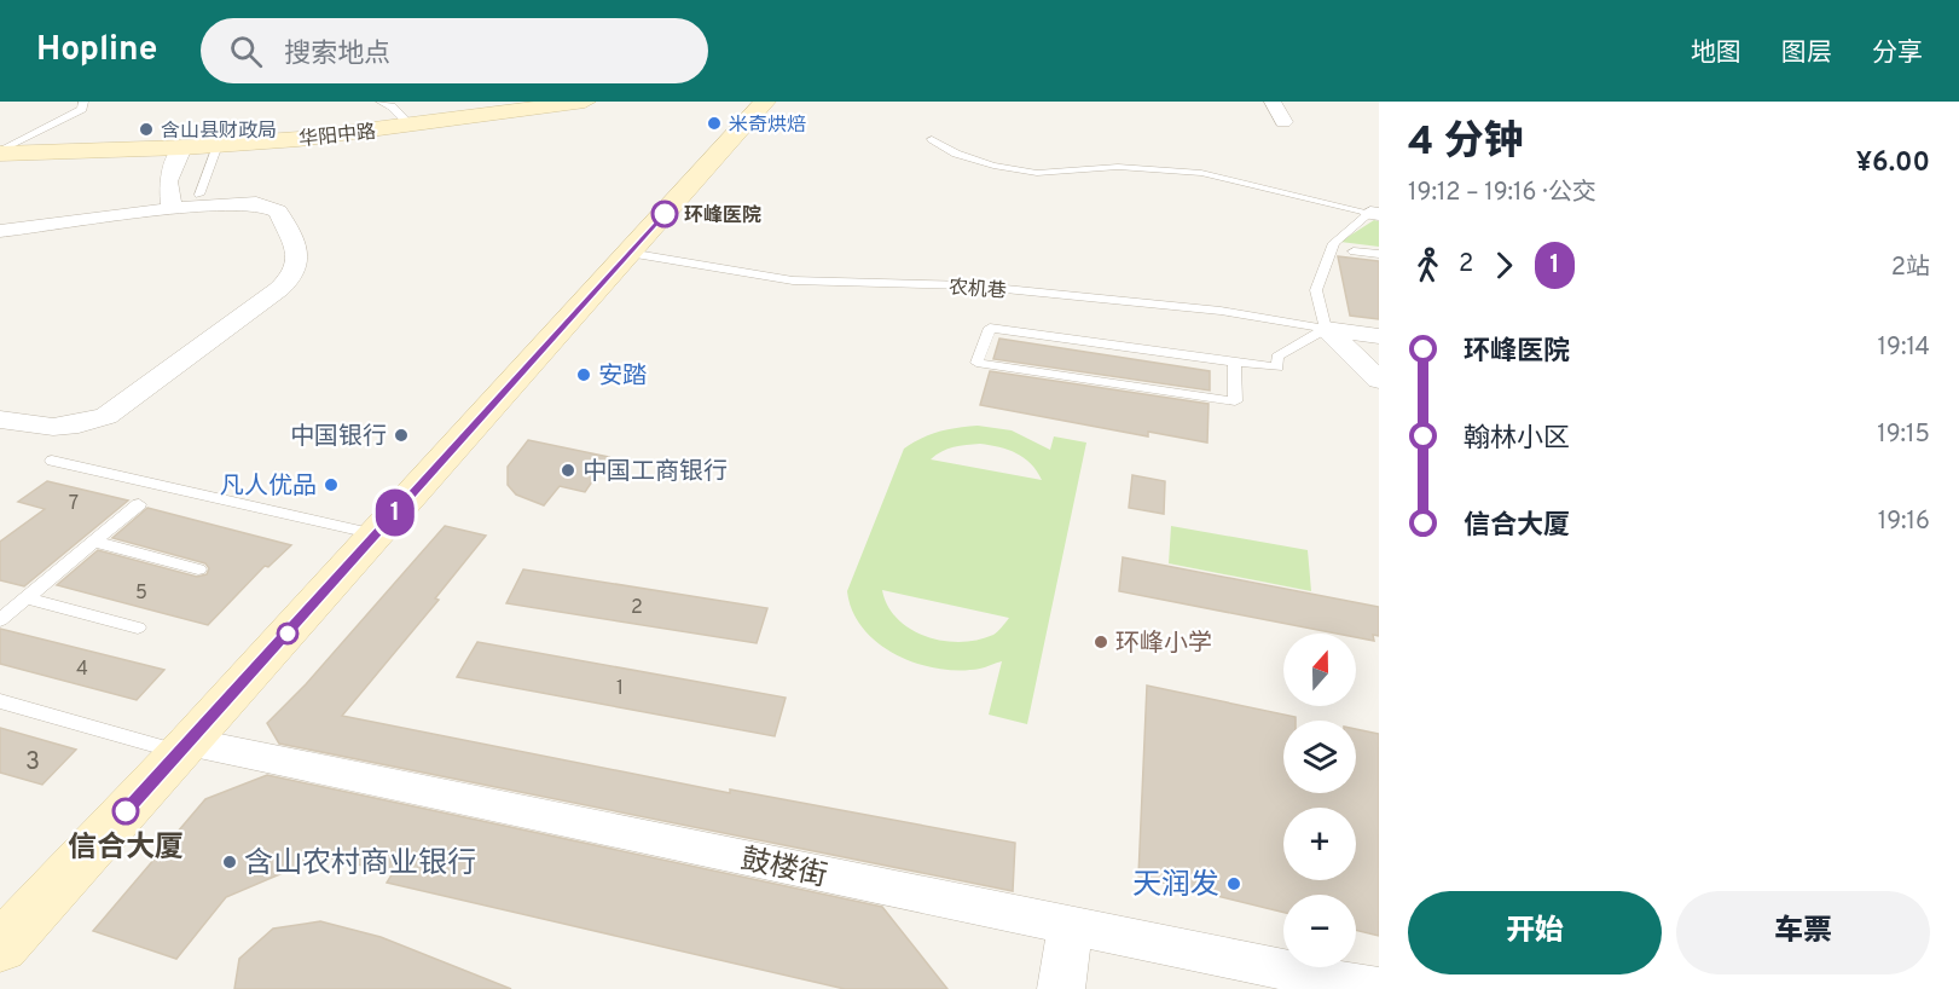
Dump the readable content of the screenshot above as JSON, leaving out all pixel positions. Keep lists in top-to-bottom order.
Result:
{
  "streets": {
    "main road": ["华阳中路"],
    "street": ["鼓楼街"],
    "lane": ["农机巷"]
  },
  "places": [
    "米奇烘焙",
    "含山县财政局",
    "环峰医院",
    "安踏",
    "中国银行",
    "中国工商银行",
    "凡人优品",
    "环峰小学",
    "信合大厦",
    "含山农村商业银行",
    "天润发"
  ],
  "lines": ["bus line 1"],
  "house_numbers": [
    "7",
    "5",
    "2",
    "4",
    "1",
    "3"
  ],
  "north": "top",
  "page": {
    "header": "Hopline",
    "search": "搜索地点",
    "nav": ["地图", "图层", "分享"],
    "on_map": "1",
    "heading": ["4 分钟", "19:12 – 19:16 · 公交", "¥6.00"],
    "legs": ["2", "1", "2站"],
    "list": [
      {
        "name": "环峰医院",
        "value": "19:14"
      },
      {
        "name": "翰林小区",
        "value": "19:15"
      },
      {
        "name": "信合大厦",
        "value": "19:16"
      }
    ],
    "map_buttons": ["+", "−"],
    "buttons": ["开始", "车票"]
  }
}
